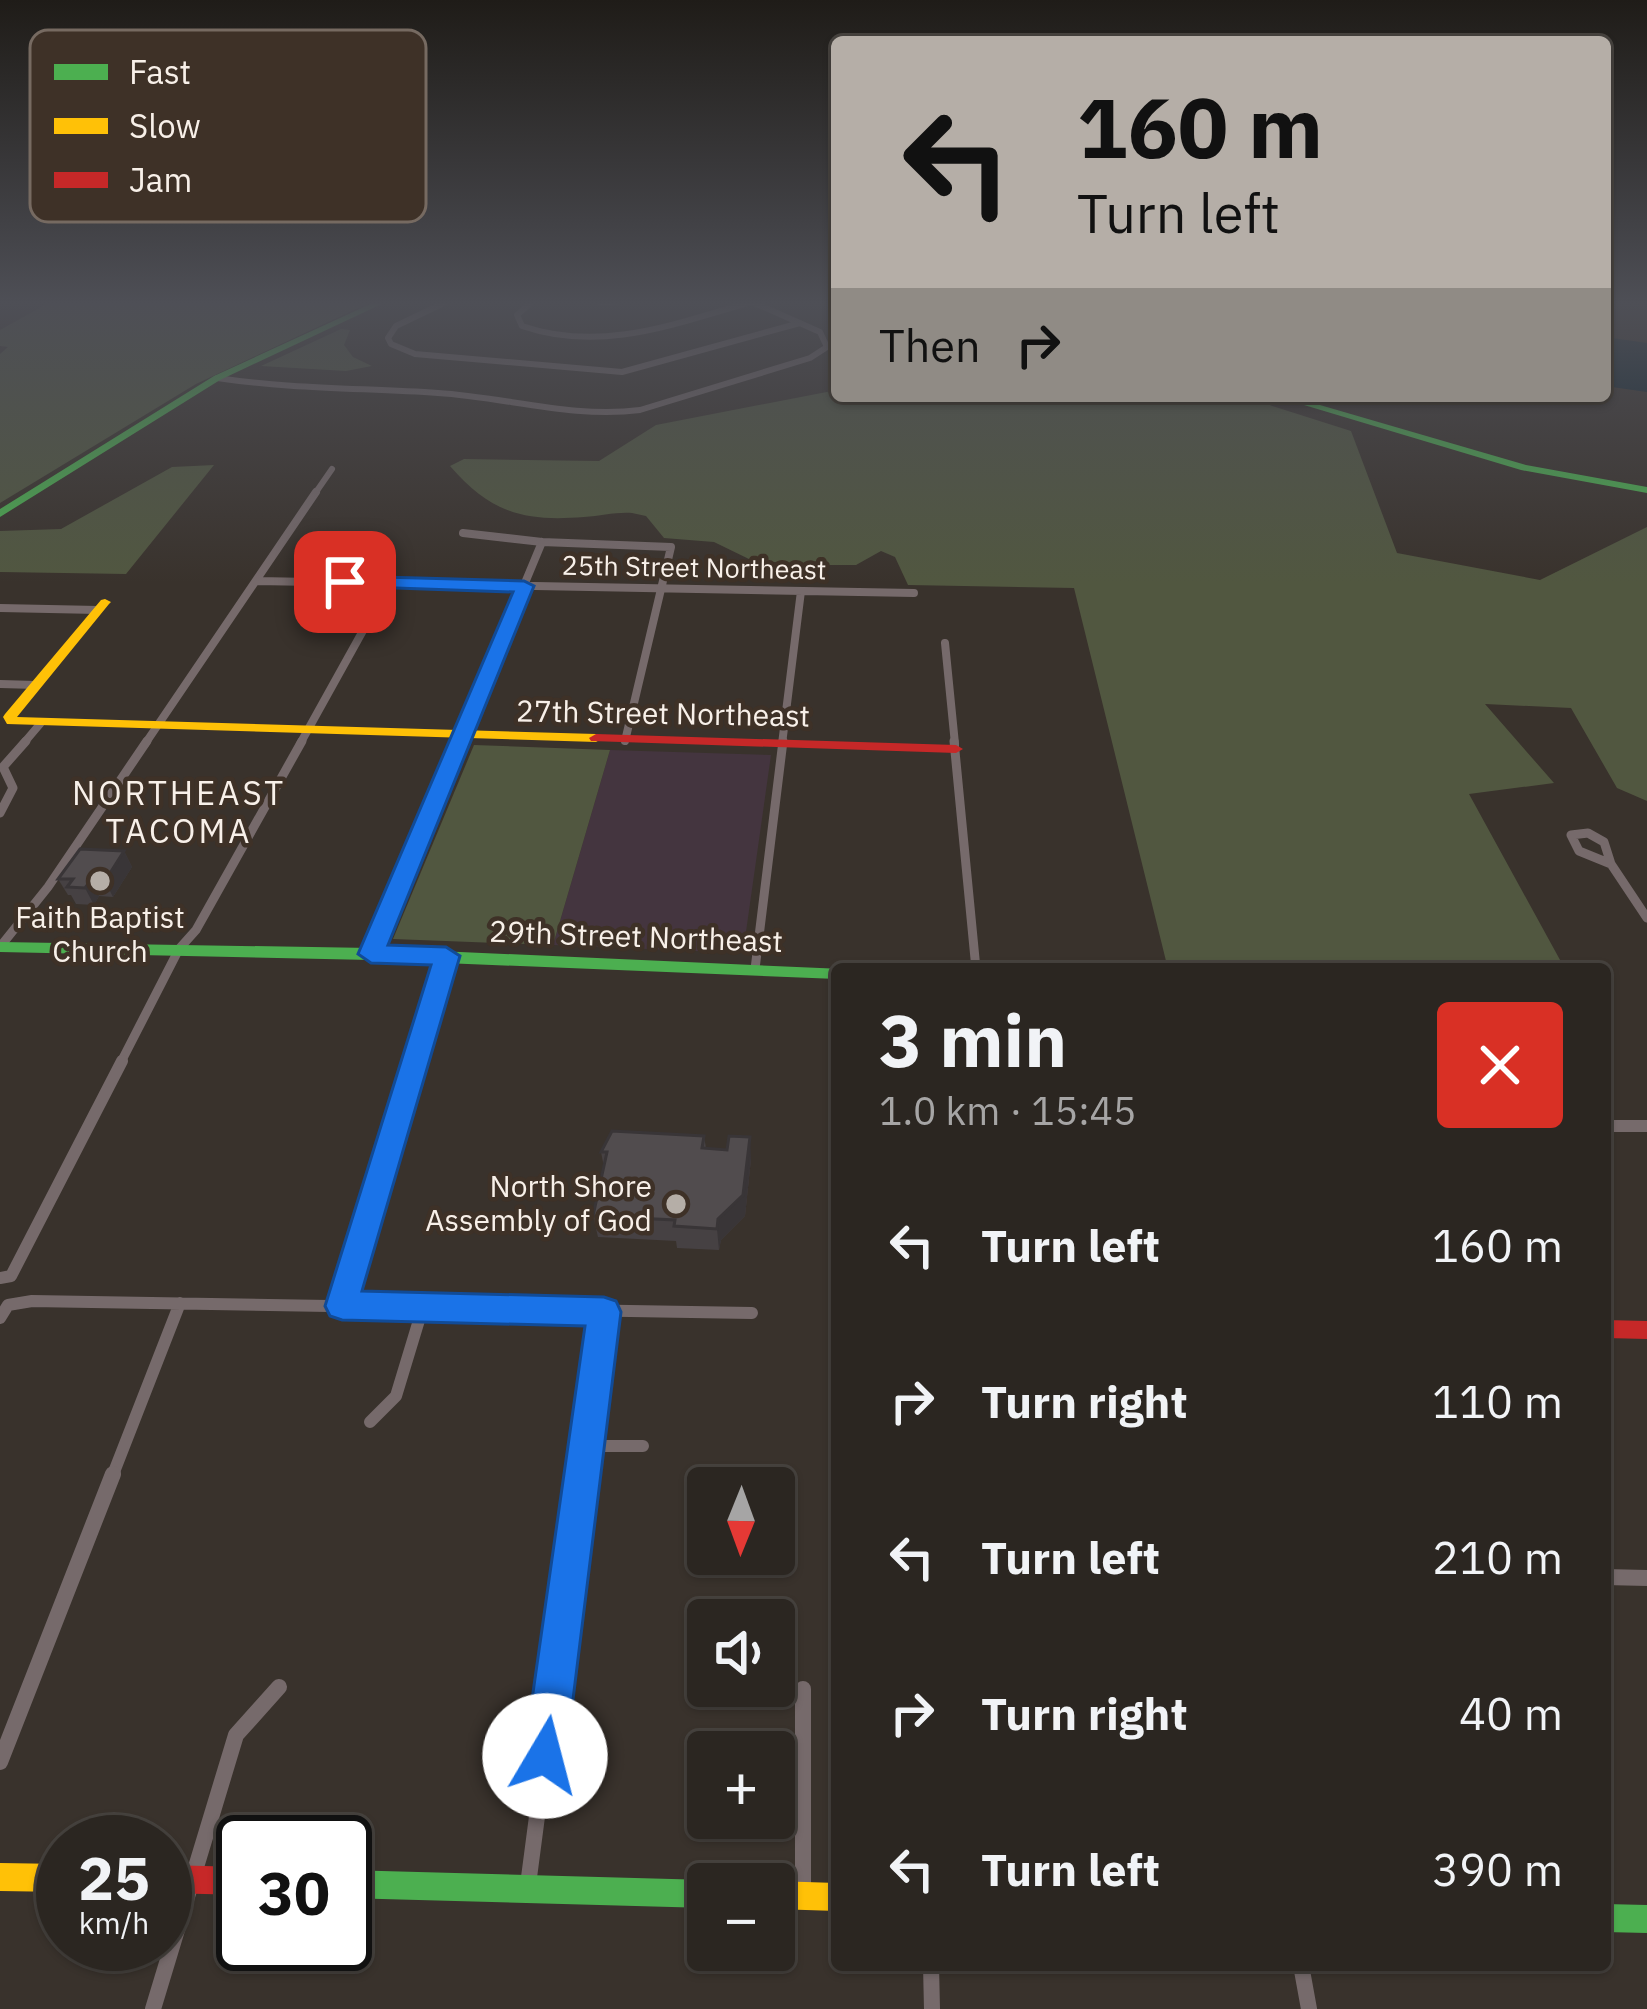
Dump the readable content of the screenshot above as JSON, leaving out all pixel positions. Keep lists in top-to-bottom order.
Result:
{
  "streets": {
    "street": ["25th Street Northeast", "27th Street Northeast", "29th Street Northeast"]
  },
  "districts": ["NORTHEAST TACOMA"],
  "places": ["Faith Baptist Church", "North Shore Assembly of God"],
  "legend": ["Fast", "Slow", "Jam"],
  "north": "bottom",
  "page": {
    "turn": ["160 m", "Turn left"],
    "then": "Then",
    "heading": ["3 min", "1.0 km · 15:45"],
    "list": [
      {
        "name": "Turn left",
        "value": "160 m"
      },
      {
        "name": "Turn right",
        "value": "110 m"
      },
      {
        "name": "Turn left",
        "value": "210 m"
      },
      {
        "name": "Turn right",
        "value": "40 m"
      },
      {
        "name": "Turn left",
        "value": "390 m"
      }
    ],
    "map_buttons": ["+", "−"],
    "speed": "25 km/h",
    "limit": "30"
  }
}
